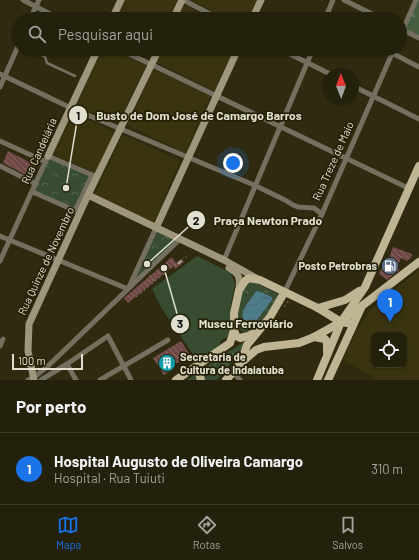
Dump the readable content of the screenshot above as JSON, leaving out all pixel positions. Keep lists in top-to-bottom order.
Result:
{
  "streets": {
    "main road": ["Rua Treze de Maio"],
    "street": ["Rua Candelária", "Rua Quinze de Novembro"]
  },
  "places": {
    "other": ["Busto de Dom José de Camargo Barros", "Praça Newton Prado", "Museu Ferroviário"],
    "fuel station": ["Posto Petrobras"],
    "building": ["Secretaria de Cultura de Indaiatuba"]
  },
  "scale_bar": "100 m",
  "north": "top",
  "page": {
    "search": "Pesquisar aqui",
    "pins": "1",
    "scale": "100 m",
    "heading": "Por perto",
    "list": [
      {
        "mark": "1",
        "name": "Hospital Augusto de Oliveira Camargo",
        "note": "Hospital · Rua Tuiuti",
        "value": "310 m"
      }
    ],
    "nav": ["Mapa", "Rotas", "Salvos"]
  }
}
